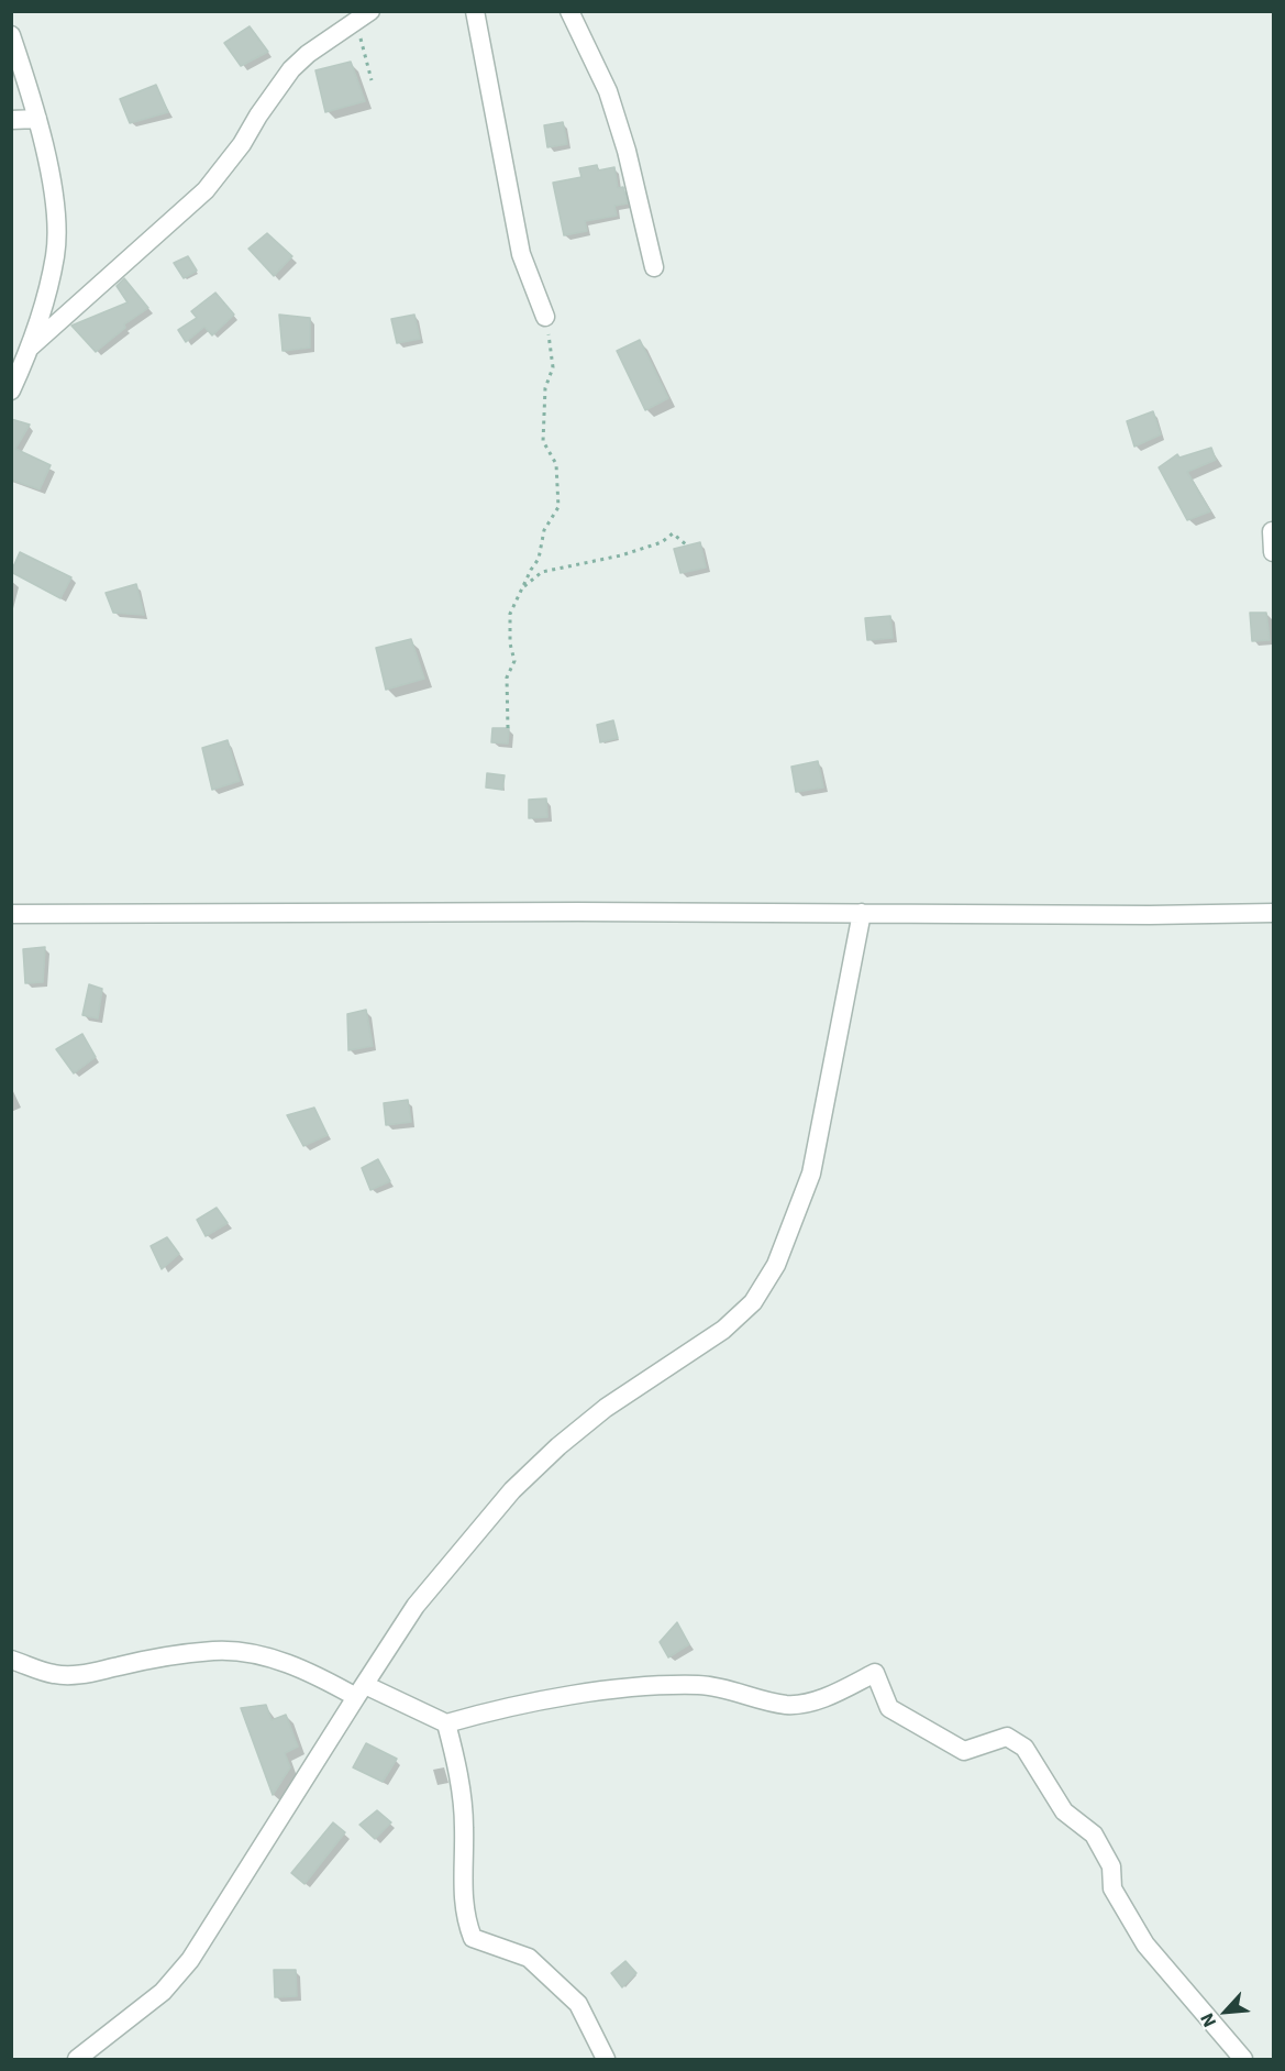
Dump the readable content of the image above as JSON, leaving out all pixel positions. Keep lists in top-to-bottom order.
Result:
{
  "north": "bottom left"
}
